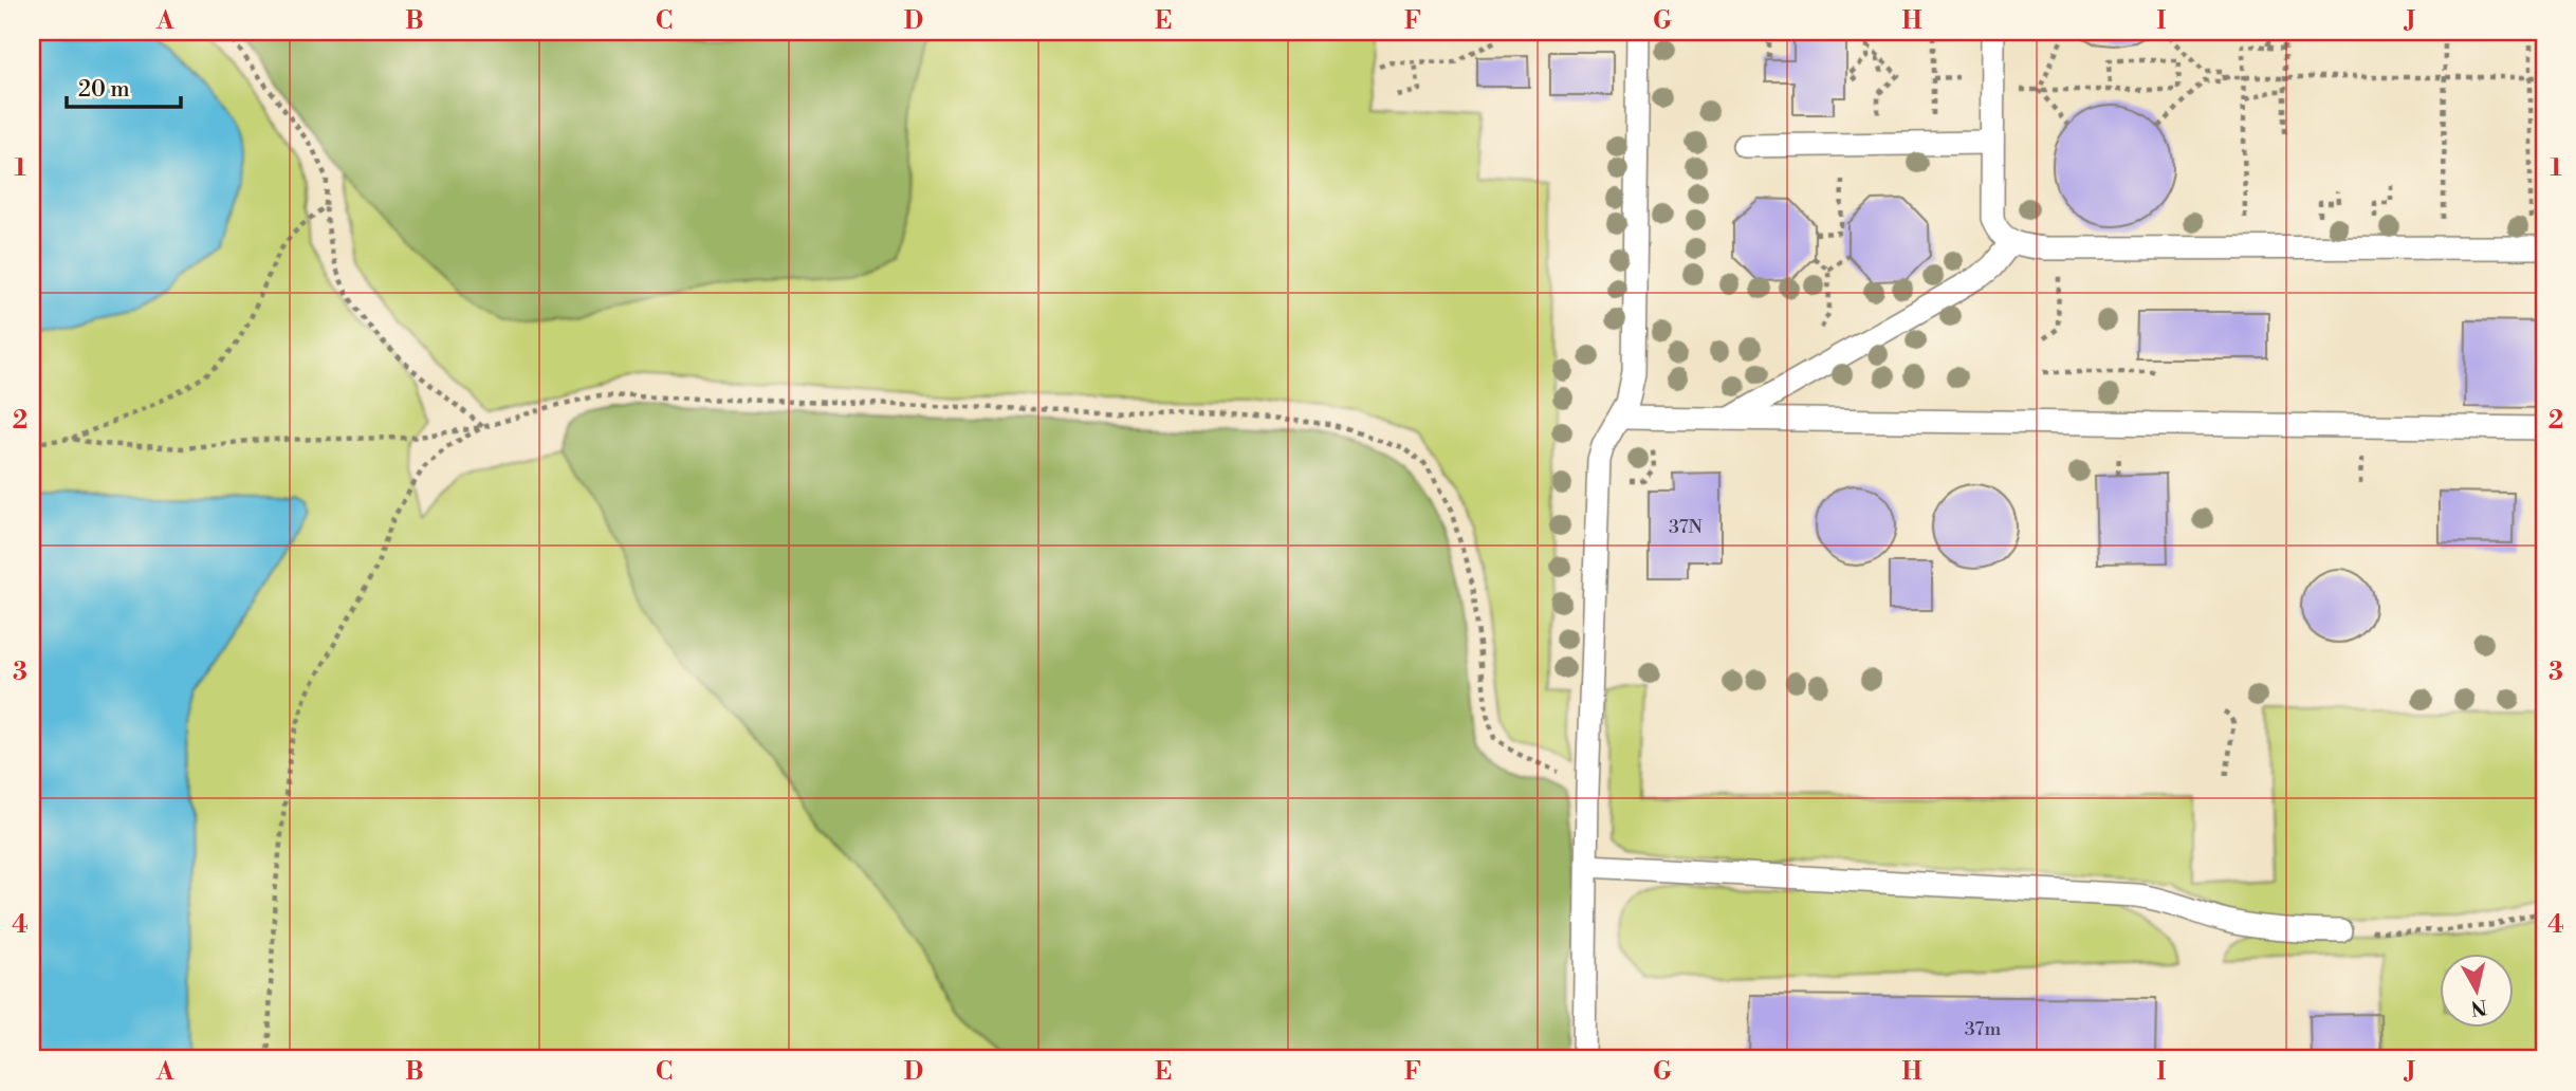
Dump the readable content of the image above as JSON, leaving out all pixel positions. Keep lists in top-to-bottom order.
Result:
{
  "house_numbers": ["37N", "37m"],
  "scale_bar": "20 m",
  "north": "bottom",
  "grid": {
    "columns": [
      "A",
      "B",
      "C",
      "D",
      "E",
      "F",
      "G",
      "H",
      "I",
      "J"
    ],
    "rows": [
      "1",
      "2",
      "3",
      "4"
    ]
  }
}
